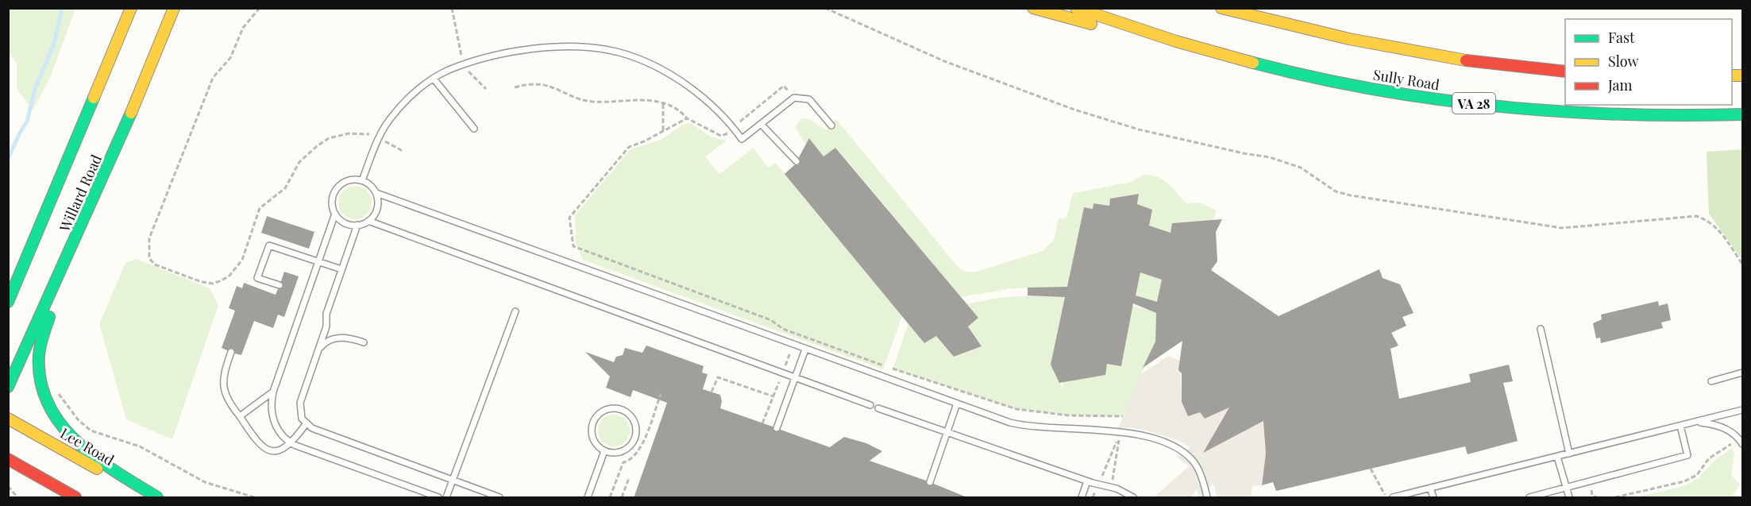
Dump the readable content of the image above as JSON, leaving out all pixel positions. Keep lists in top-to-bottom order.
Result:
{
  "streets": {
    "main road": [
      "Sully Road",
      "VA 28",
      "Willard Road",
      "Lee Road"
    ]
  },
  "legend": ["Fast", "Slow", "Jam"]
}
